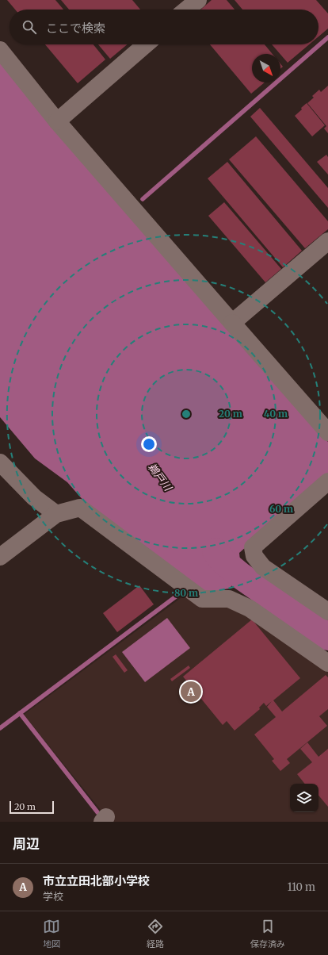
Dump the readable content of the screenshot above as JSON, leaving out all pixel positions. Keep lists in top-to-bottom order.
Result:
{
  "water": ["鵜戸川"],
  "scale_bar": "20 m",
  "north": "bottom right",
  "page": {
    "search": "ここで検索",
    "pins": "A",
    "scale": "20 m",
    "heading": "周辺",
    "list": [
      {
        "mark": "A",
        "name": "市立立田北部小学校",
        "note": "学校",
        "value": "110 m"
      }
    ],
    "nav": ["地図", "経路", "保存済み"]
  },
  "rings": [
    "20 m",
    "40 m",
    "60 m",
    "80 m"
  ]
}
